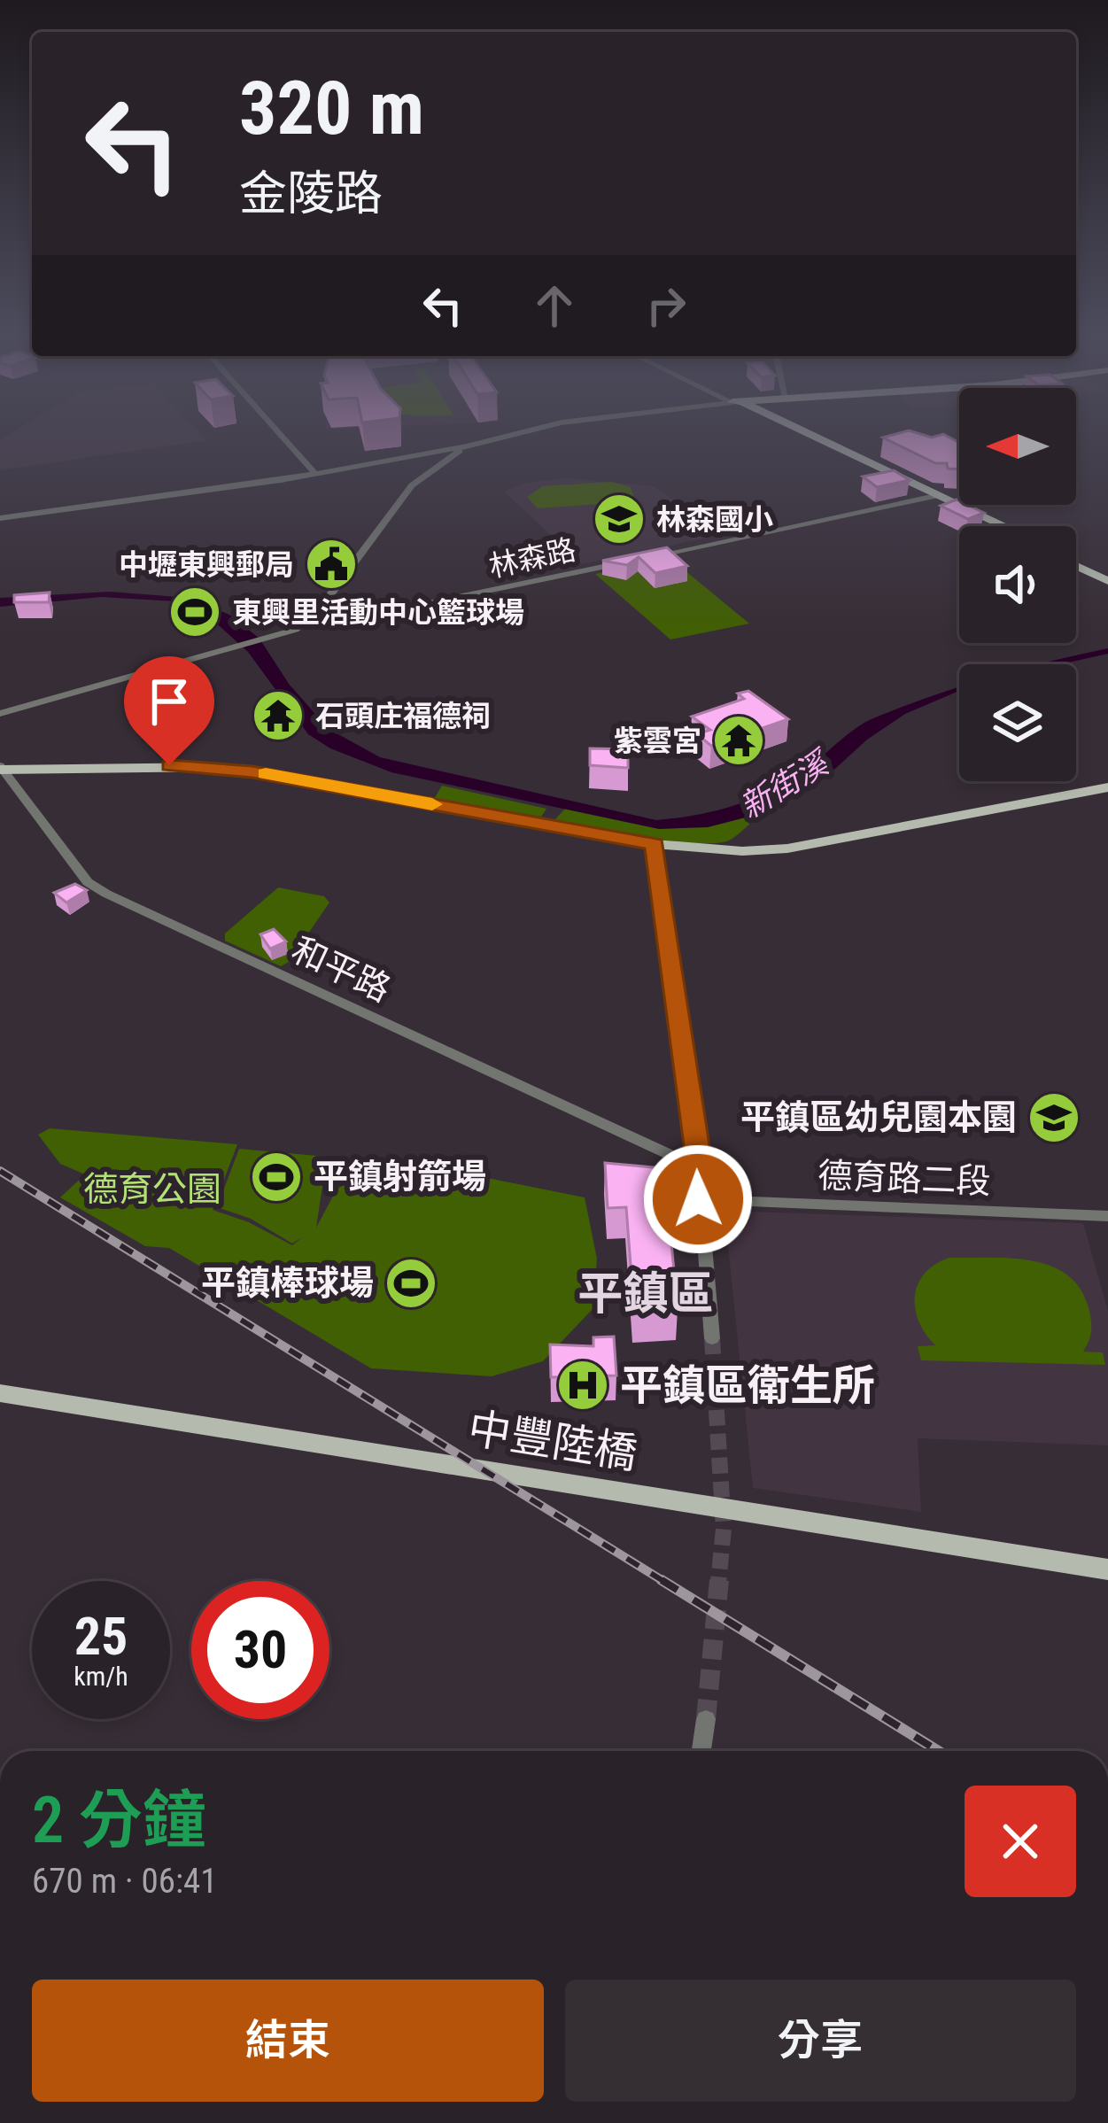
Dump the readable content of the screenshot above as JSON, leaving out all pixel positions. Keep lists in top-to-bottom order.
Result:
{
  "streets": {
    "main road": ["中豐陸橋"],
    "street": ["林森路", "和平路", "德育路二段"]
  },
  "districts": ["平鎮區"],
  "water": ["新街溪"],
  "parks": ["德育公園"],
  "places": {
    "school or university": ["林森國小", "平鎮區幼兒園本園"],
    "public building": ["中壢東興郵局"],
    "sports": ["東興里活動中心籃球場", "平鎮射箭場", "平鎮棒球場"],
    "temple": ["石頭庄福德祠", "紫雲宮"],
    "hospital": ["平鎮區衛生所"]
  },
  "north": "left",
  "page": {
    "turn": ["320 m", "金陵路"],
    "speed": "25 km/h",
    "limit": "30",
    "heading": ["2 分鐘", "670 m · 06:41"],
    "buttons": ["結束", "分享"]
  }
}
